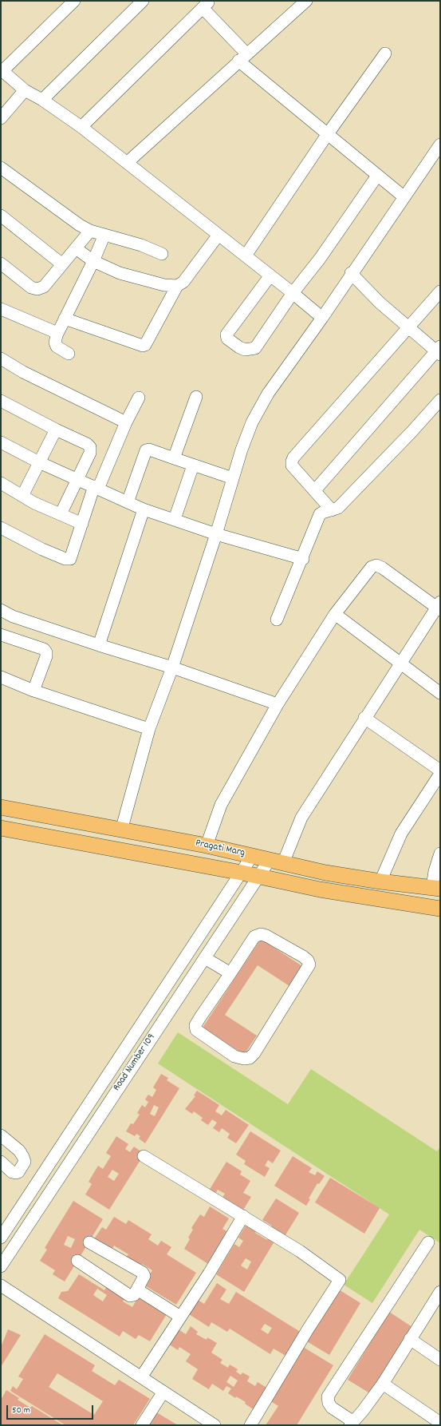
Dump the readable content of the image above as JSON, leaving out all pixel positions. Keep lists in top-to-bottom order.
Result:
{
  "streets": {
    "main road": ["Pragati Marg"],
    "street": ["Road Number 109"]
  },
  "crossings": [
    ["Pragati Marg", "Road Number 109"]
  ],
  "scale_bar": "50 m"
}
